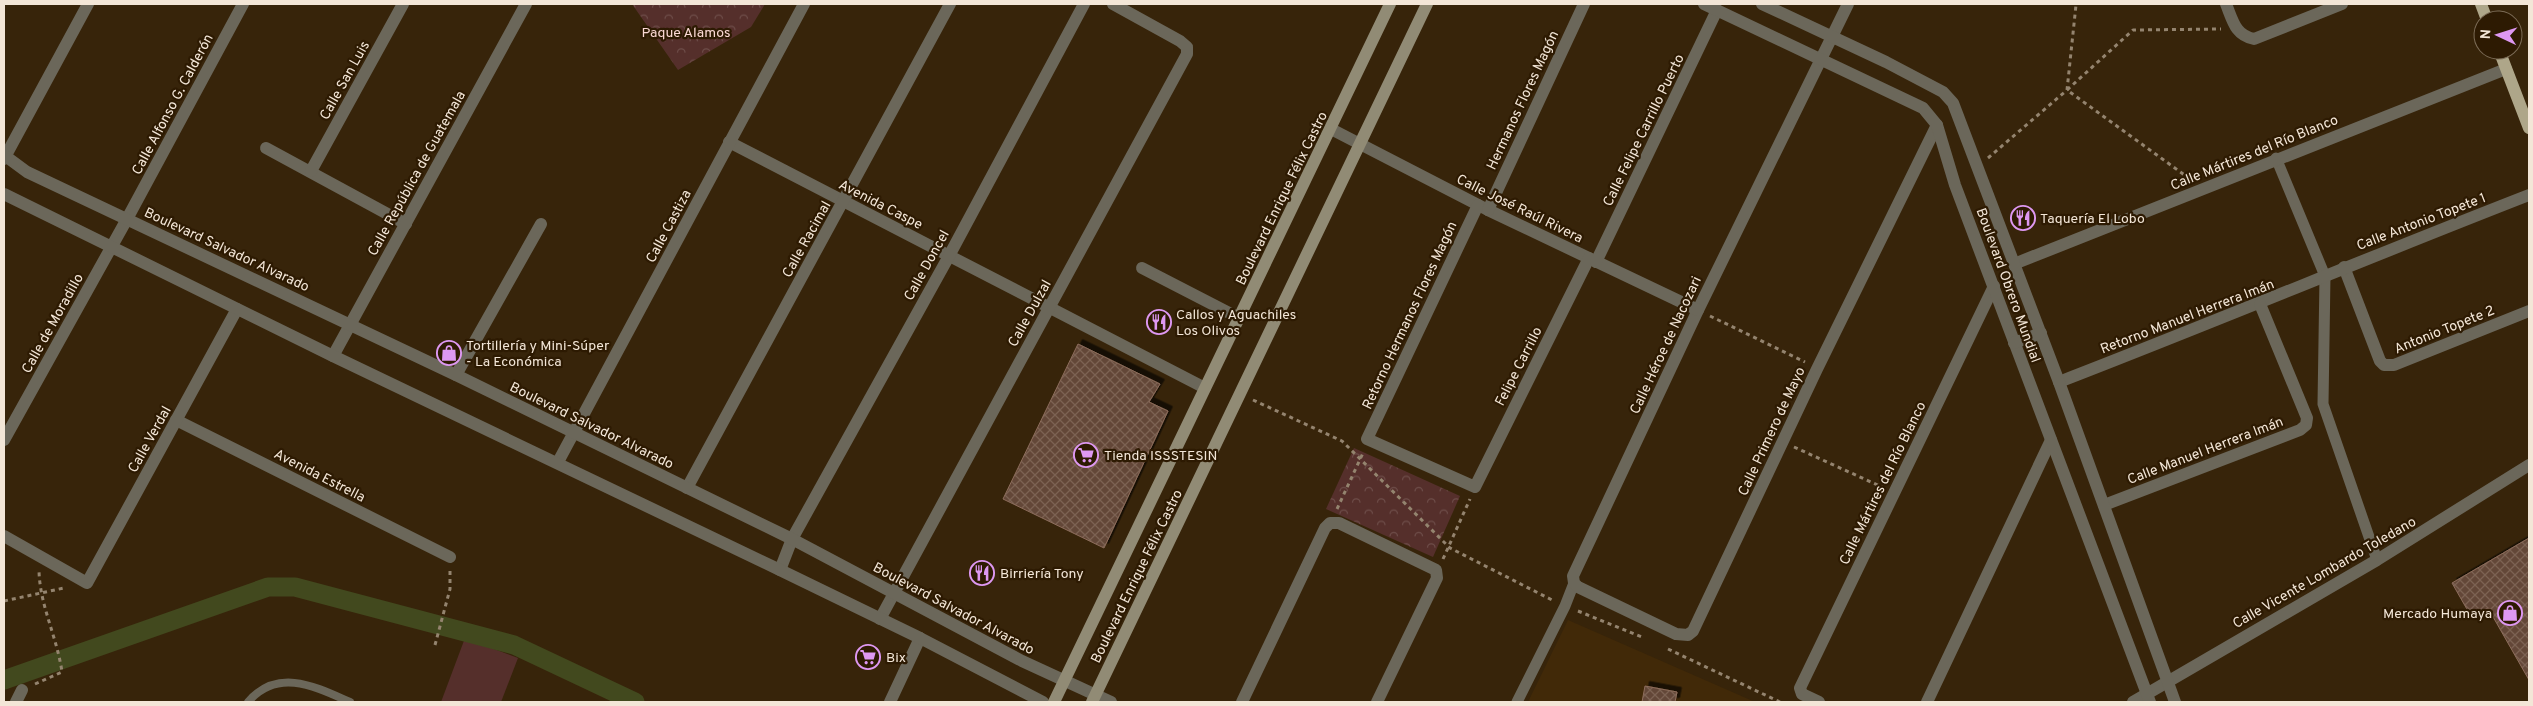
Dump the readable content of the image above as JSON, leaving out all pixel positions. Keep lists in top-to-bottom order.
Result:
{
  "streets": {
    "main road": ["Boulevard Enrique Félix Castro"],
    "street": [
      "Calle San Luis",
      "Hermanos Flores Magón",
      "Calle Alfonso G. Calderón",
      "Calle Felipe Carrillo Puerto",
      "Calle Mártires del Río Blanco",
      "Calle República de Guatemala",
      "Avenida Caspe",
      "Calle José Raúl Rivera",
      "Calle Antonio Topete 1",
      "Calle Castiza",
      "Calle Racimal",
      "Boulevard Salvador Alvarado",
      "Calle Doncel",
      "Boulevard Obrero Mundial",
      "Calle Dulzal",
      "Retorno Hermanos Flores Magón",
      "Retorno Manuel Herrera Imán",
      "Calle de Moradillo",
      "Antonio Topete 2",
      "Calle Héroe de Nacozari",
      "Felipe Carrillo",
      "Calle Primero de Mayo",
      "Calle Verdal",
      "Calle Manuel Herrera Imán",
      "Avenida Estrella",
      "Calle Vicente Lombardo Toledano"
    ]
  },
  "crossings": [
    ["Hermanos Flores Magón", "Calle José Raúl Rivera"],
    ["Hermanos Flores Magón", "Retorno Hermanos Flores Magón"],
    ["Calle Alfonso G. Calderón", "Boulevard Salvador Alvarado"],
    ["Calle Alfonso G. Calderón", "Calle de Moradillo"],
    ["Calle Felipe Carrillo Puerto", "Calle José Raúl Rivera"],
    ["Calle Felipe Carrillo Puerto", "Boulevard Obrero Mundial"],
    ["Calle Felipe Carrillo Puerto", "Felipe Carrillo"],
    ["Calle Mártires del Río Blanco", "Boulevard Obrero Mundial"],
    ["Calle República de Guatemala", "Boulevard Salvador Alvarado"],
    ["Boulevard Enrique Félix Castro", "Avenida Caspe"],
    ["Boulevard Enrique Félix Castro", "Calle José Raúl Rivera"],
    ["Boulevard Enrique Félix Castro", "Boulevard Salvador Alvarado"],
    ["Avenida Caspe", "Calle Castiza"],
    ["Avenida Caspe", "Calle Racimal"],
    ["Avenida Caspe", "Calle Doncel"],
    ["Avenida Caspe", "Calle Dulzal"],
    ["Calle José Raúl Rivera", "Retorno Hermanos Flores Magón"],
    ["Calle José Raúl Rivera", "Calle Héroe de Nacozari"],
    ["Calle José Raúl Rivera", "Felipe Carrillo"],
    ["Calle Antonio Topete 1", "Retorno Manuel Herrera Imán"],
    ["Calle Antonio Topete 1", "Antonio Topete 2"],
    ["Calle Castiza", "Boulevard Salvador Alvarado"],
    ["Calle Racimal", "Boulevard Salvador Alvarado"],
    ["Boulevard Salvador Alvarado", "Calle Doncel"],
    ["Boulevard Salvador Alvarado", "Calle Dulzal"],
    ["Boulevard Obrero Mundial", "Retorno Manuel Herrera Imán"],
    ["Boulevard Obrero Mundial", "Calle Héroe de Nacozari"],
    ["Boulevard Obrero Mundial", "Calle Primero de Mayo"],
    ["Boulevard Obrero Mundial", "Calle Manuel Herrera Imán"],
    ["Boulevard Obrero Mundial", "Calle Vicente Lombardo Toledano"],
    ["Retorno Manuel Herrera Imán", "Calle Manuel Herrera Imán"],
    ["Calle Héroe de Nacozari", "Calle Primero de Mayo"],
    ["Calle Verdal", "Avenida Estrella"]
  ],
  "parks": ["Paque Alamos"],
  "places": {
    "restaurant": ["Taquería El Lobo", "Callos y Aguachiles Los Olivos", "Birriería Tony"],
    "shop": ["Tortillería y Mini-Súper - La Económica", "Mercado Humaya"],
    "supermarket": ["Tienda ISSSTESIN", "Bix"]
  },
  "north": "left"
}
